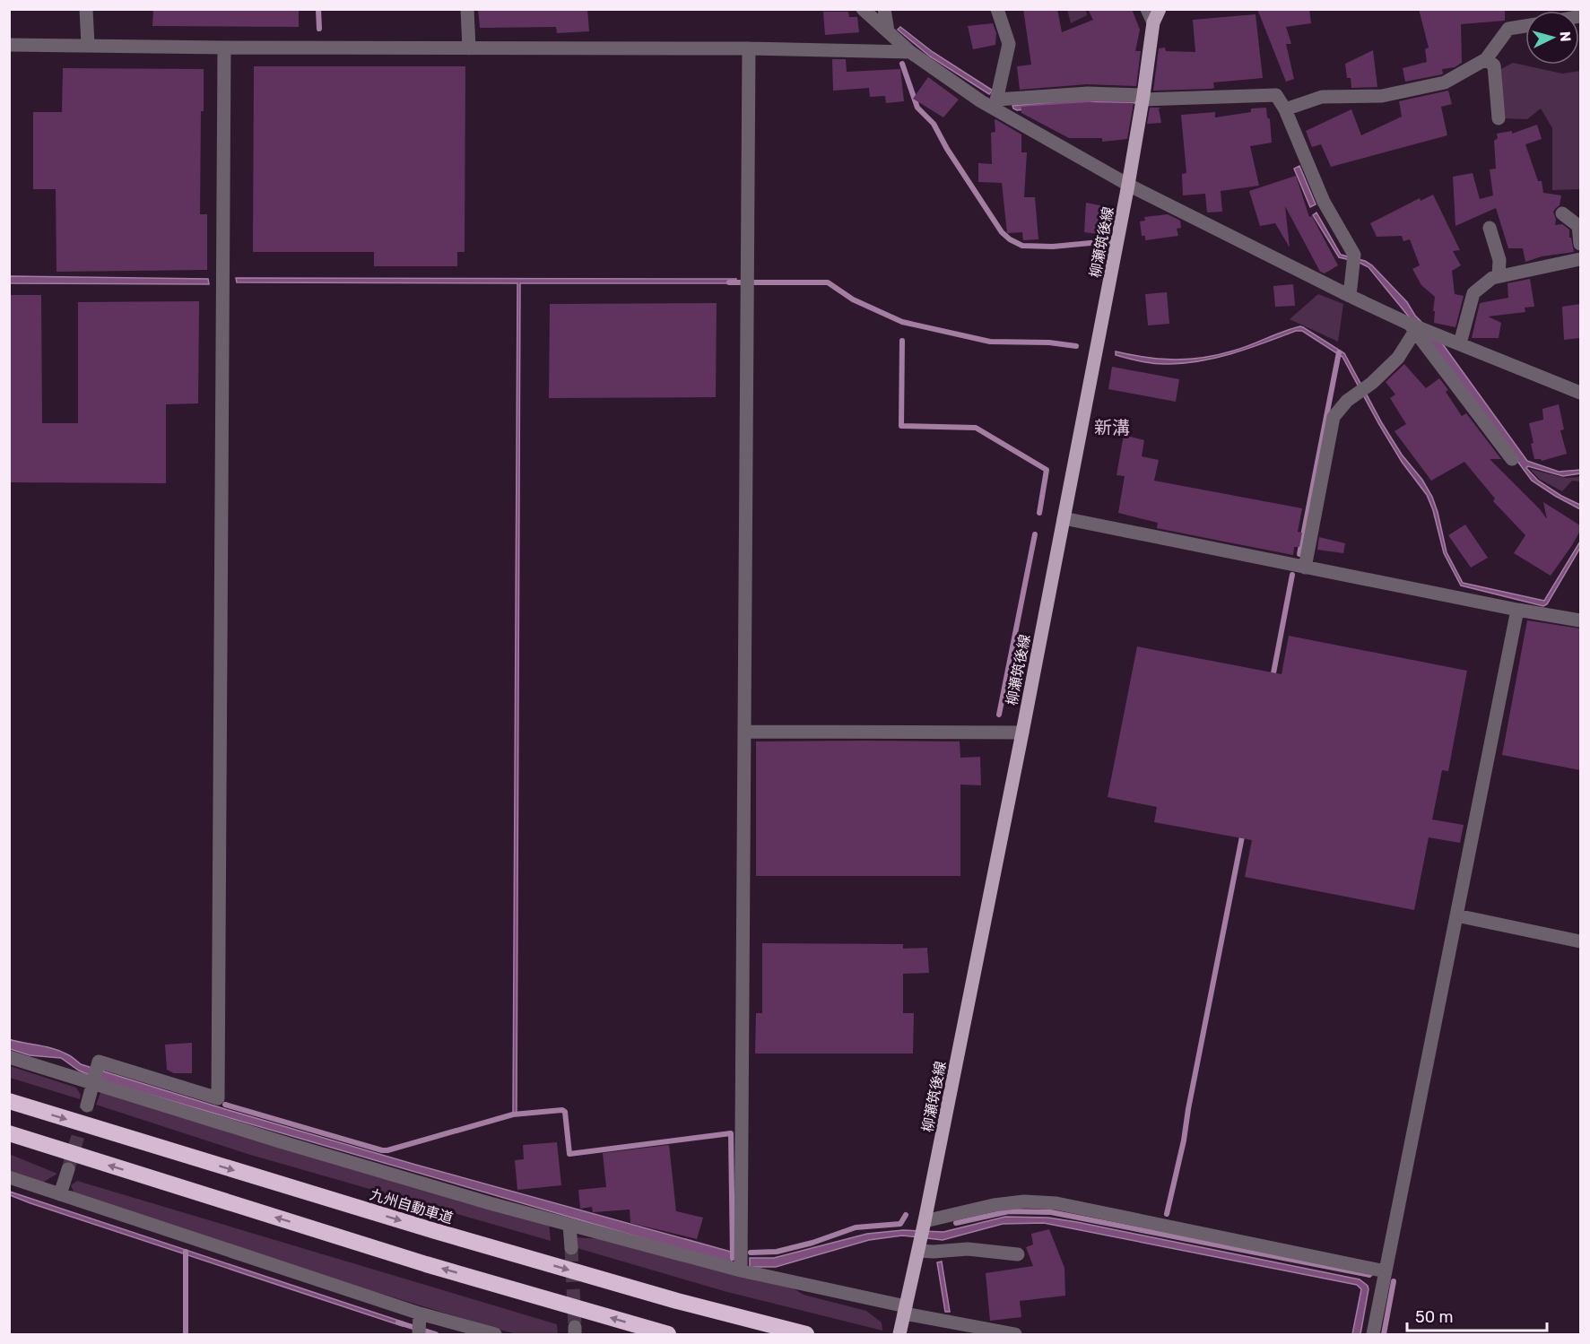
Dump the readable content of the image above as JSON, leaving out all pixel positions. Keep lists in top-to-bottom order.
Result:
{
  "streets": {
    "highway": ["九州自動車道"],
    "main road": ["柳瀬筑後線"]
  },
  "districts": ["新溝"],
  "scale_bar": "50 m",
  "north": "right"
}
